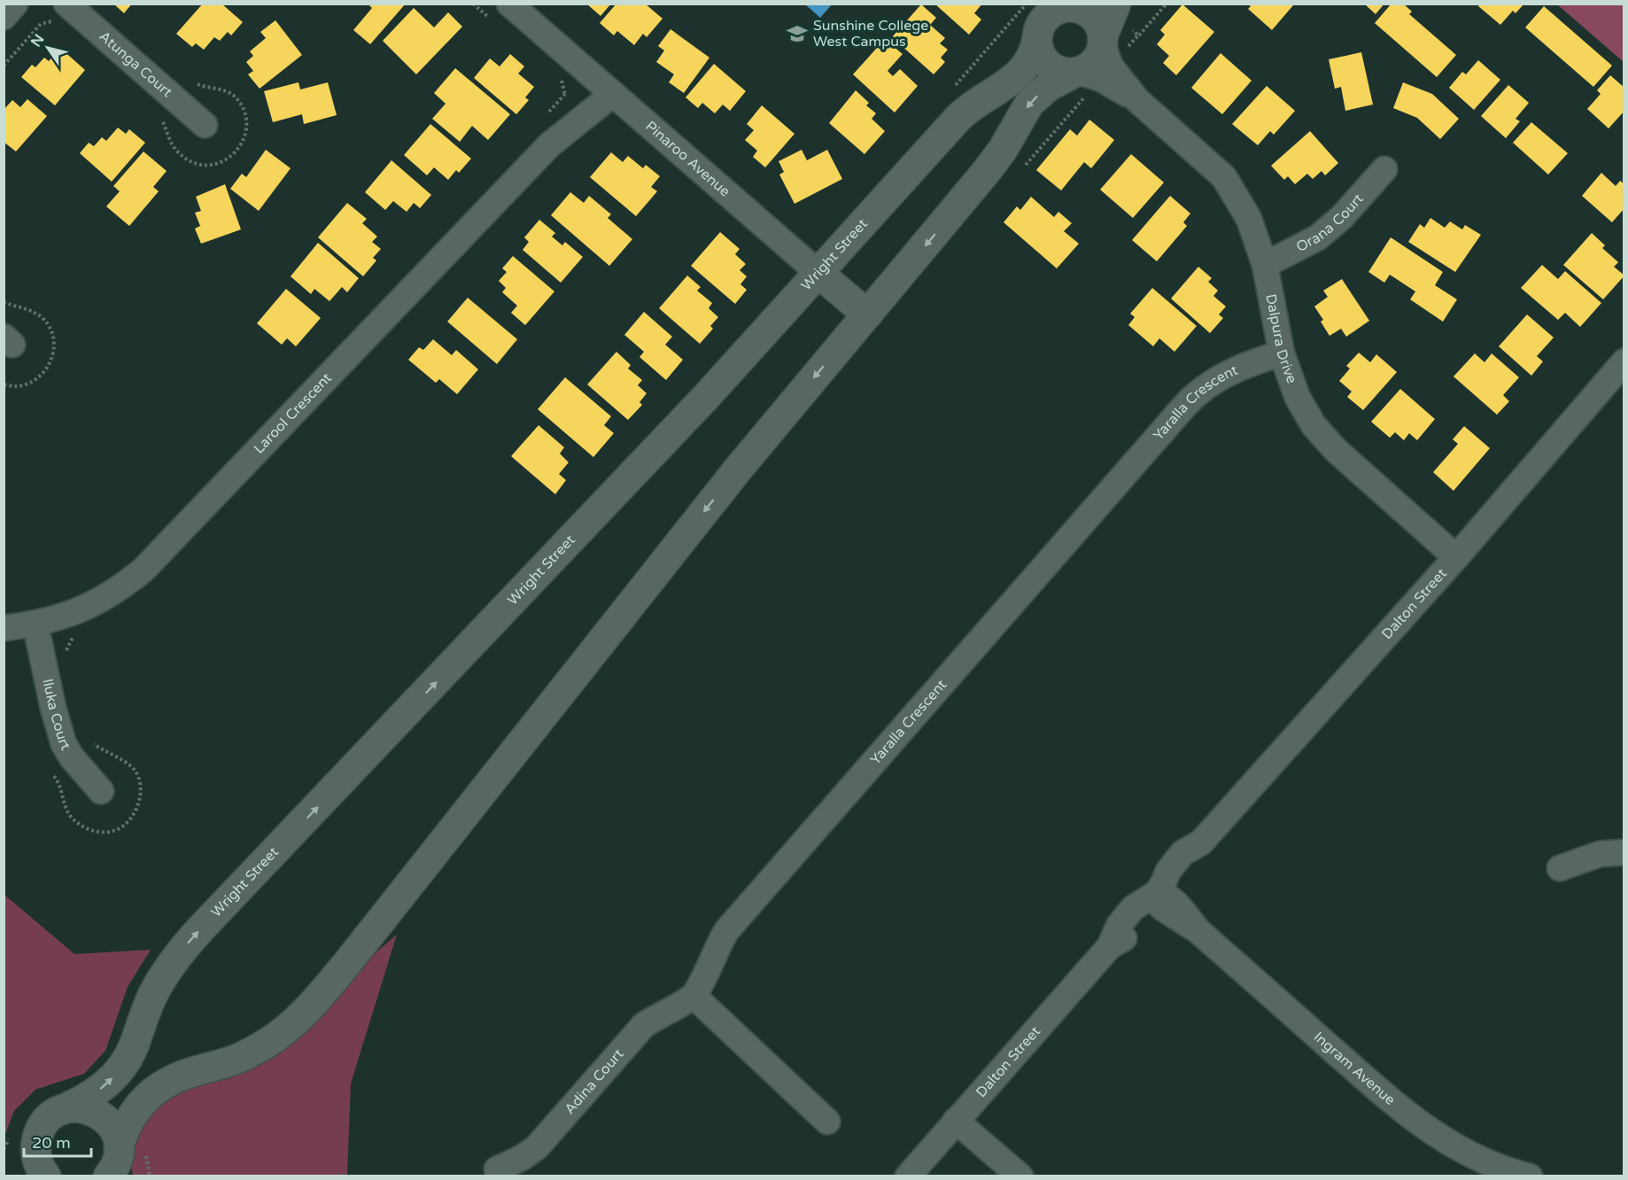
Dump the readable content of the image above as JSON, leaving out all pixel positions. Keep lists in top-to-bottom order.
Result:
{
  "streets": {
    "street": [
      "Atunga Court",
      "Pinaroo Avenue",
      "Orana Court",
      "Wright Street",
      "Dalpura Drive",
      "Yaralla Crescent",
      "Larool Crescent",
      "Dalton Street",
      "Iluka Court",
      "Ingram Avenue",
      "Adina Court"
    ]
  },
  "crossings": [
    ["Pinaroo Avenue", "Wright Street"],
    ["Pinaroo Avenue", "Larool Crescent"],
    ["Orana Court", "Dalpura Drive"],
    ["Wright Street", "Dalpura Drive"],
    ["Dalpura Drive", "Yaralla Crescent"],
    ["Dalpura Drive", "Dalton Street"],
    ["Yaralla Crescent", "Adina Court"],
    ["Larool Crescent", "Iluka Court"],
    ["Dalton Street", "Ingram Avenue"]
  ],
  "places": {
    "school or university": ["Sunshine College West Campus"]
  },
  "scale_bar": "20 m",
  "north": "top left"
}
